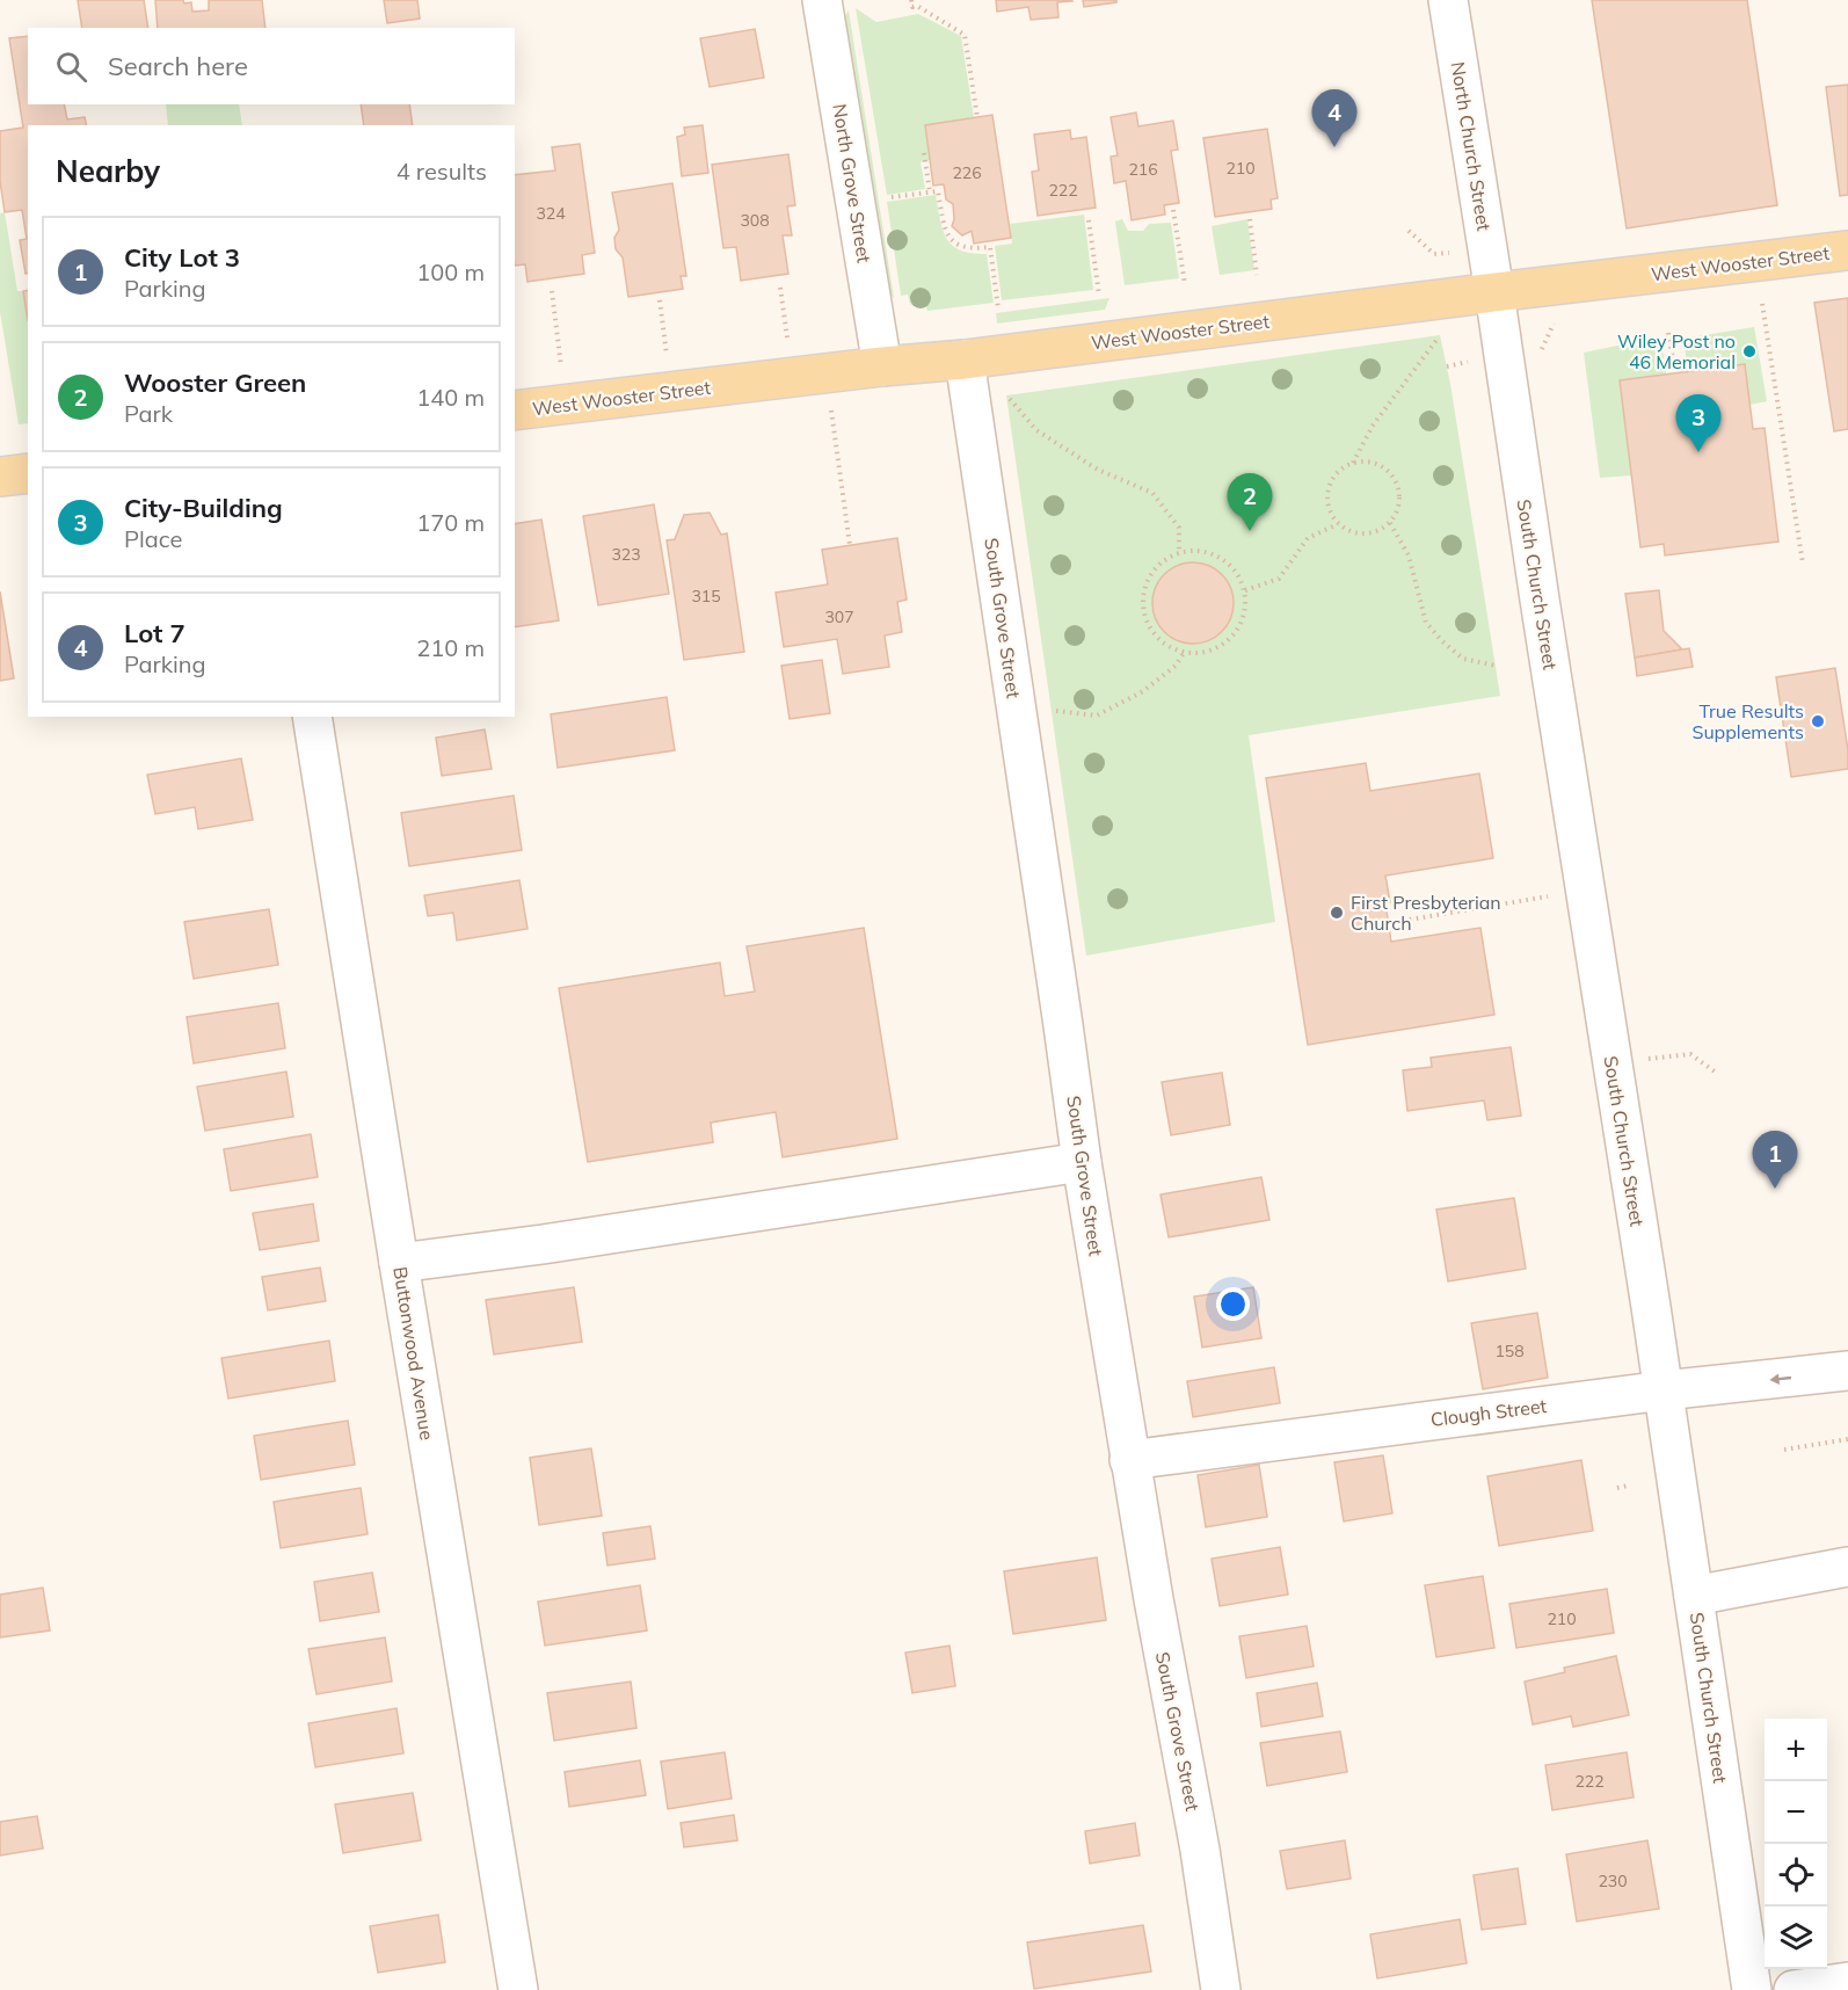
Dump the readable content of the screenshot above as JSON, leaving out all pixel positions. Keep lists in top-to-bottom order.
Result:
{
  "streets": {
    "main road": ["West Wooster Street"],
    "street": [
      "North Church Street",
      "North Grove Street",
      "South Church Street",
      "South Grove Street",
      "Buttonwood Avenue",
      "Clough Street"
    ]
  },
  "crossings": [
    ["North Church Street", "West Wooster Street"],
    ["North Church Street", "South Church Street"],
    ["North Grove Street", "West Wooster Street"],
    ["West Wooster Street", "South Church Street"],
    ["West Wooster Street", "South Grove Street"],
    ["South Church Street", "Clough Street"],
    ["South Grove Street", "Clough Street"]
  ],
  "places": ["Wiley Post no 46 Memorial", "True Results Supplements", "First Presbyterian Church"],
  "house_numbers": [
    "210",
    "216",
    "226",
    "222",
    "324",
    "308",
    "323",
    "315",
    "307",
    "158",
    "210",
    "222",
    "230"
  ],
  "page": {
    "search": "Search here",
    "pins": [
      "4",
      "3",
      "2",
      "1"
    ],
    "heading": ["Nearby", "4 results"],
    "list": [
      {
        "mark": "1",
        "name": "City Lot 3",
        "note": "Parking",
        "value": "100 m"
      },
      {
        "mark": "2",
        "name": "Wooster Green",
        "note": "Park",
        "value": "140 m"
      },
      {
        "mark": "3",
        "name": "City-Building",
        "note": "Place",
        "value": "170 m"
      },
      {
        "mark": "4",
        "name": "Lot 7",
        "note": "Parking",
        "value": "210 m"
      }
    ],
    "map_buttons": ["+", "−"]
  }
}
